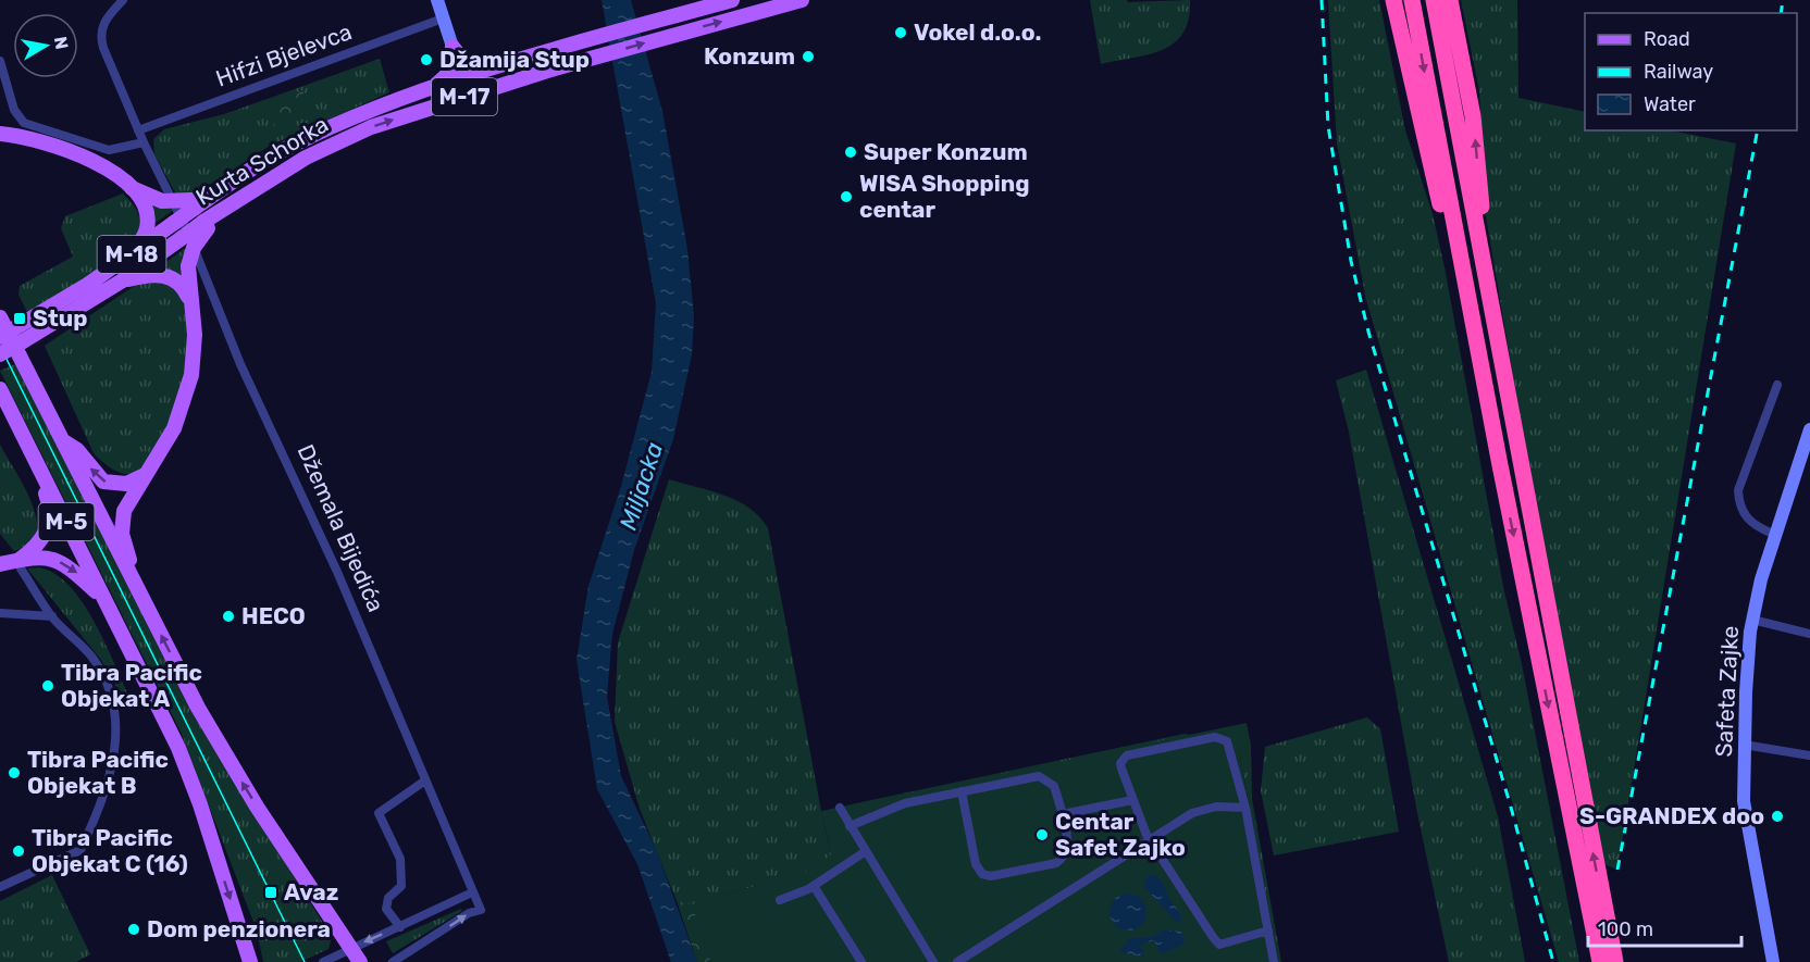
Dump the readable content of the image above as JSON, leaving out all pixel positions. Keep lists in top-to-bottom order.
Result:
{
  "streets": {
    "main road": [
      "M-17",
      "Kurta Schorka",
      "M-18",
      "M-5",
      "Safeta Zajke"
    ],
    "street": ["Hifzi Bjelevca", "Džemala Bijedića"]
  },
  "crossings": [
    ["Hifzi Bjelevca", "Džemala Bijedića"]
  ],
  "water": ["Miljacka"],
  "places": {
    "other": [
      "Vokel d.o.o.",
      "Konzum",
      "Džamija Stup",
      "Super Konzum",
      "WISA Shopping centar",
      "HECO",
      "Tibra Pacific Objekat A",
      "Tibra Pacific Objekat B",
      "S-GRANDEX doo",
      "Centar Safet Zajko",
      "Tibra Pacific Objekat C (16)",
      "Dom penzionera"
    ],
    "transit": ["Stup", "Avaz"]
  },
  "legend": ["Road", "Railway", "Water"],
  "scale_bar": "100 m",
  "north": "right"
}
